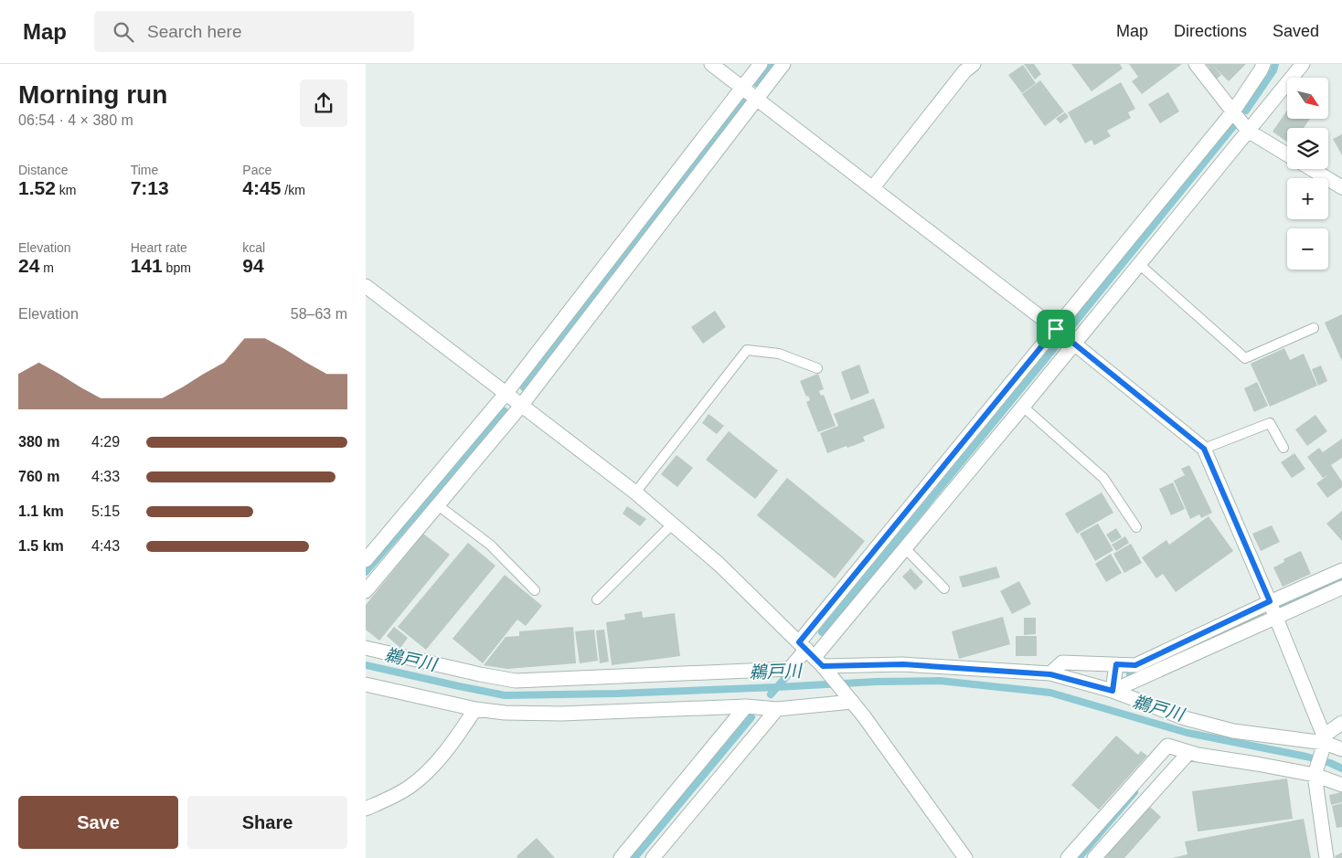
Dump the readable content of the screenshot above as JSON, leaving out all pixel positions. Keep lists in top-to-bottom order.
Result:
{
  "water": ["鵜戸川"],
  "north": "bottom right",
  "page": {
    "header": "Map",
    "search": "Search here",
    "nav": ["Map", "Directions", "Saved"],
    "heading": ["Morning run", "06:54 · 4 × 380 m"],
    "map_buttons": ["+", "−"],
    "stats": [
      ["Distance", "1.52 km"],
      ["Time", "7:13"],
      ["Pace", "4:45 /km"],
      ["Elevation", "24 m"],
      ["Heart rate", "141 bpm"],
      ["kcal", "94"]
    ],
    "chart": ["Elevation", "58–63 m"],
    "list": [
      {
        "name": "380 m",
        "note": "4:29"
      },
      {
        "name": "760 m",
        "note": "4:33"
      },
      {
        "name": "1.1 km",
        "note": "5:15"
      },
      {
        "name": "1.5 km",
        "note": "4:43"
      }
    ],
    "buttons": ["Save", "Share"]
  }
}
